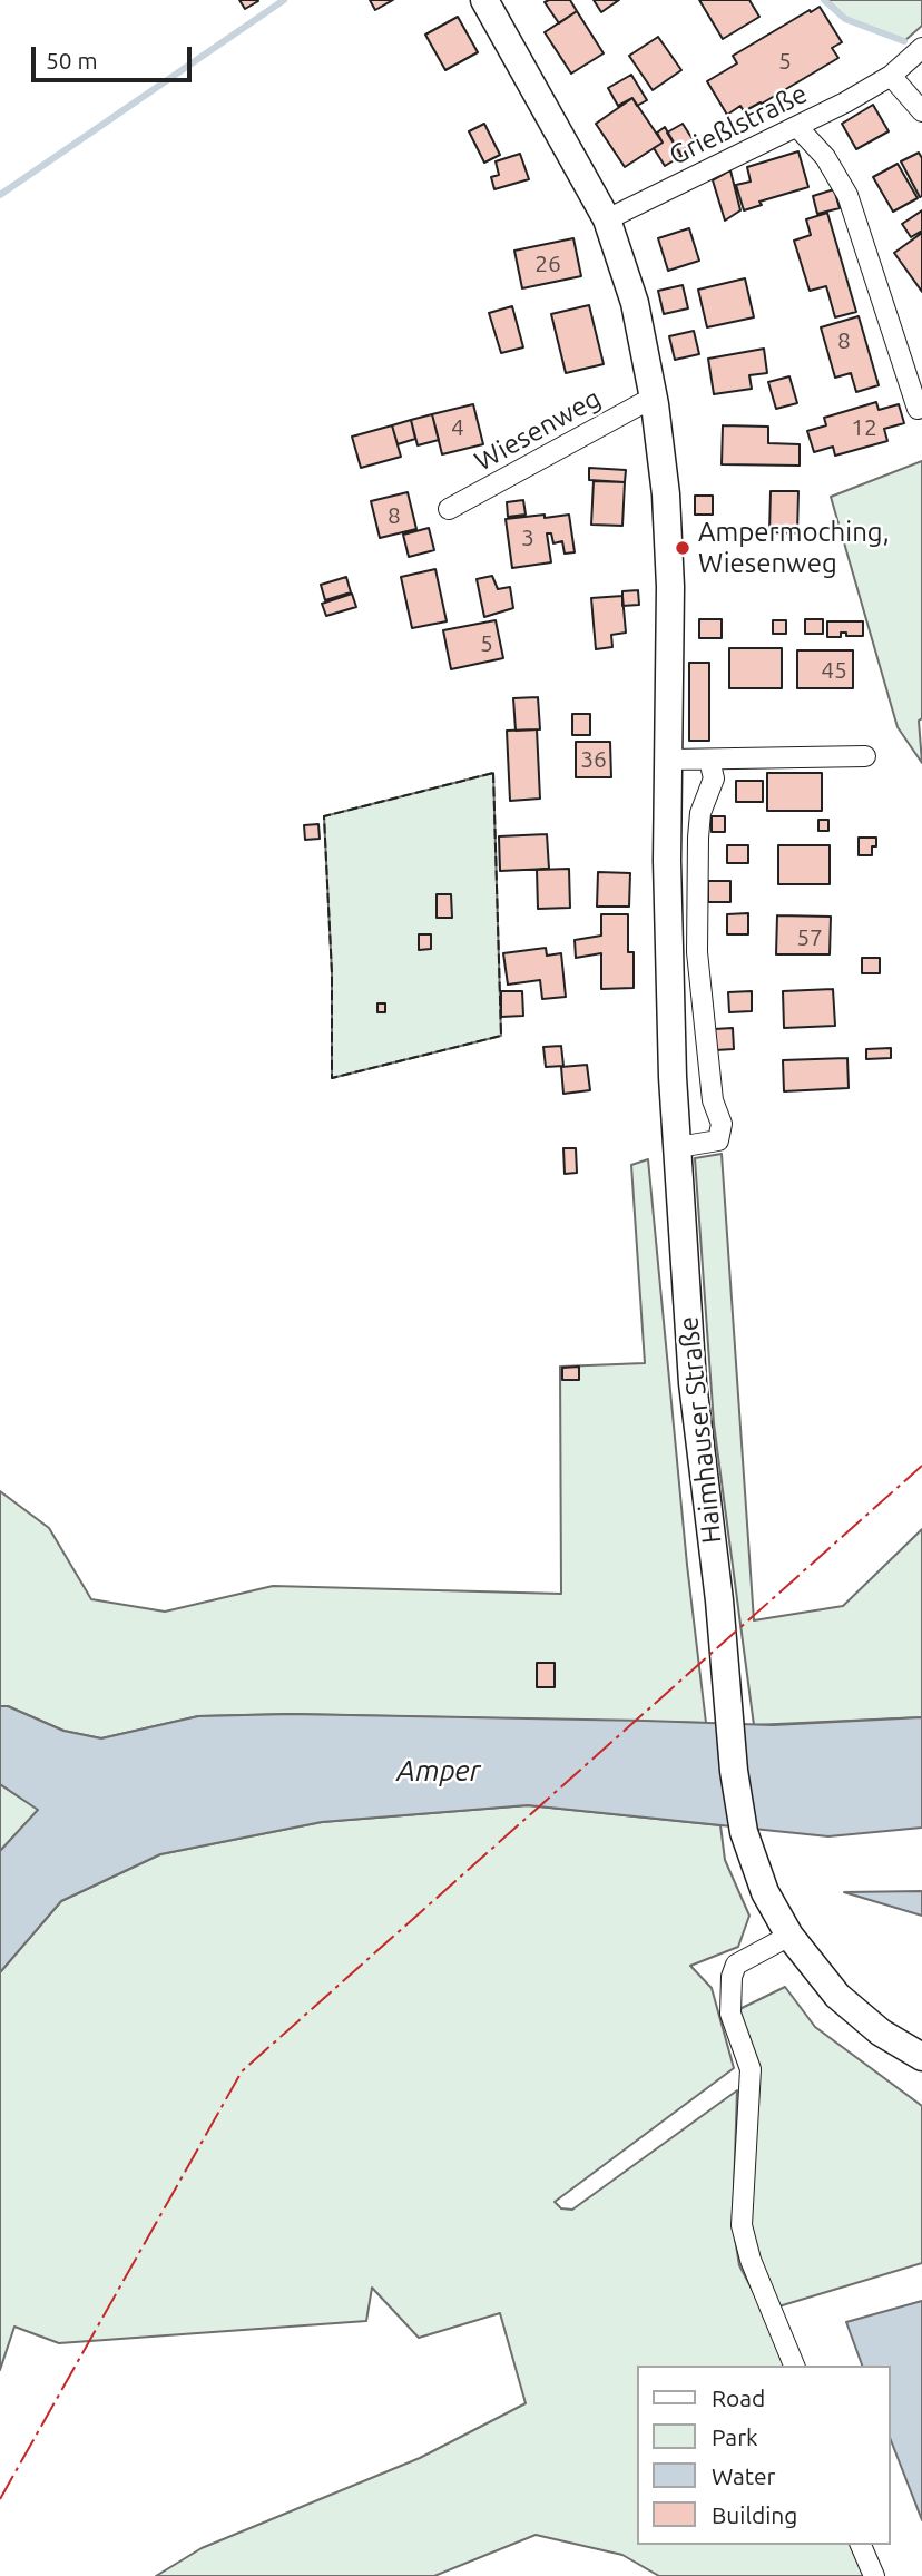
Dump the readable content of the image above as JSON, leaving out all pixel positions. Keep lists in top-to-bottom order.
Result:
{
  "streets": {
    "main road": ["Haimhauser Straße"],
    "street": ["Grießlstraße", "Wiesenweg"]
  },
  "crossings": [
    ["Grießlstraße", "Haimhauser Straße"],
    ["Wiesenweg", "Haimhauser Straße"]
  ],
  "water": ["Amper"],
  "places": ["Ampermoching, Wiesenweg"],
  "house_numbers": [
    "5",
    "26",
    "8",
    "4",
    "12",
    "8",
    "3",
    "5",
    "45",
    "36",
    "57"
  ],
  "legend": [
    "Road",
    "Park",
    "Water",
    "Building"
  ],
  "scale_bar": "50 m"
}
